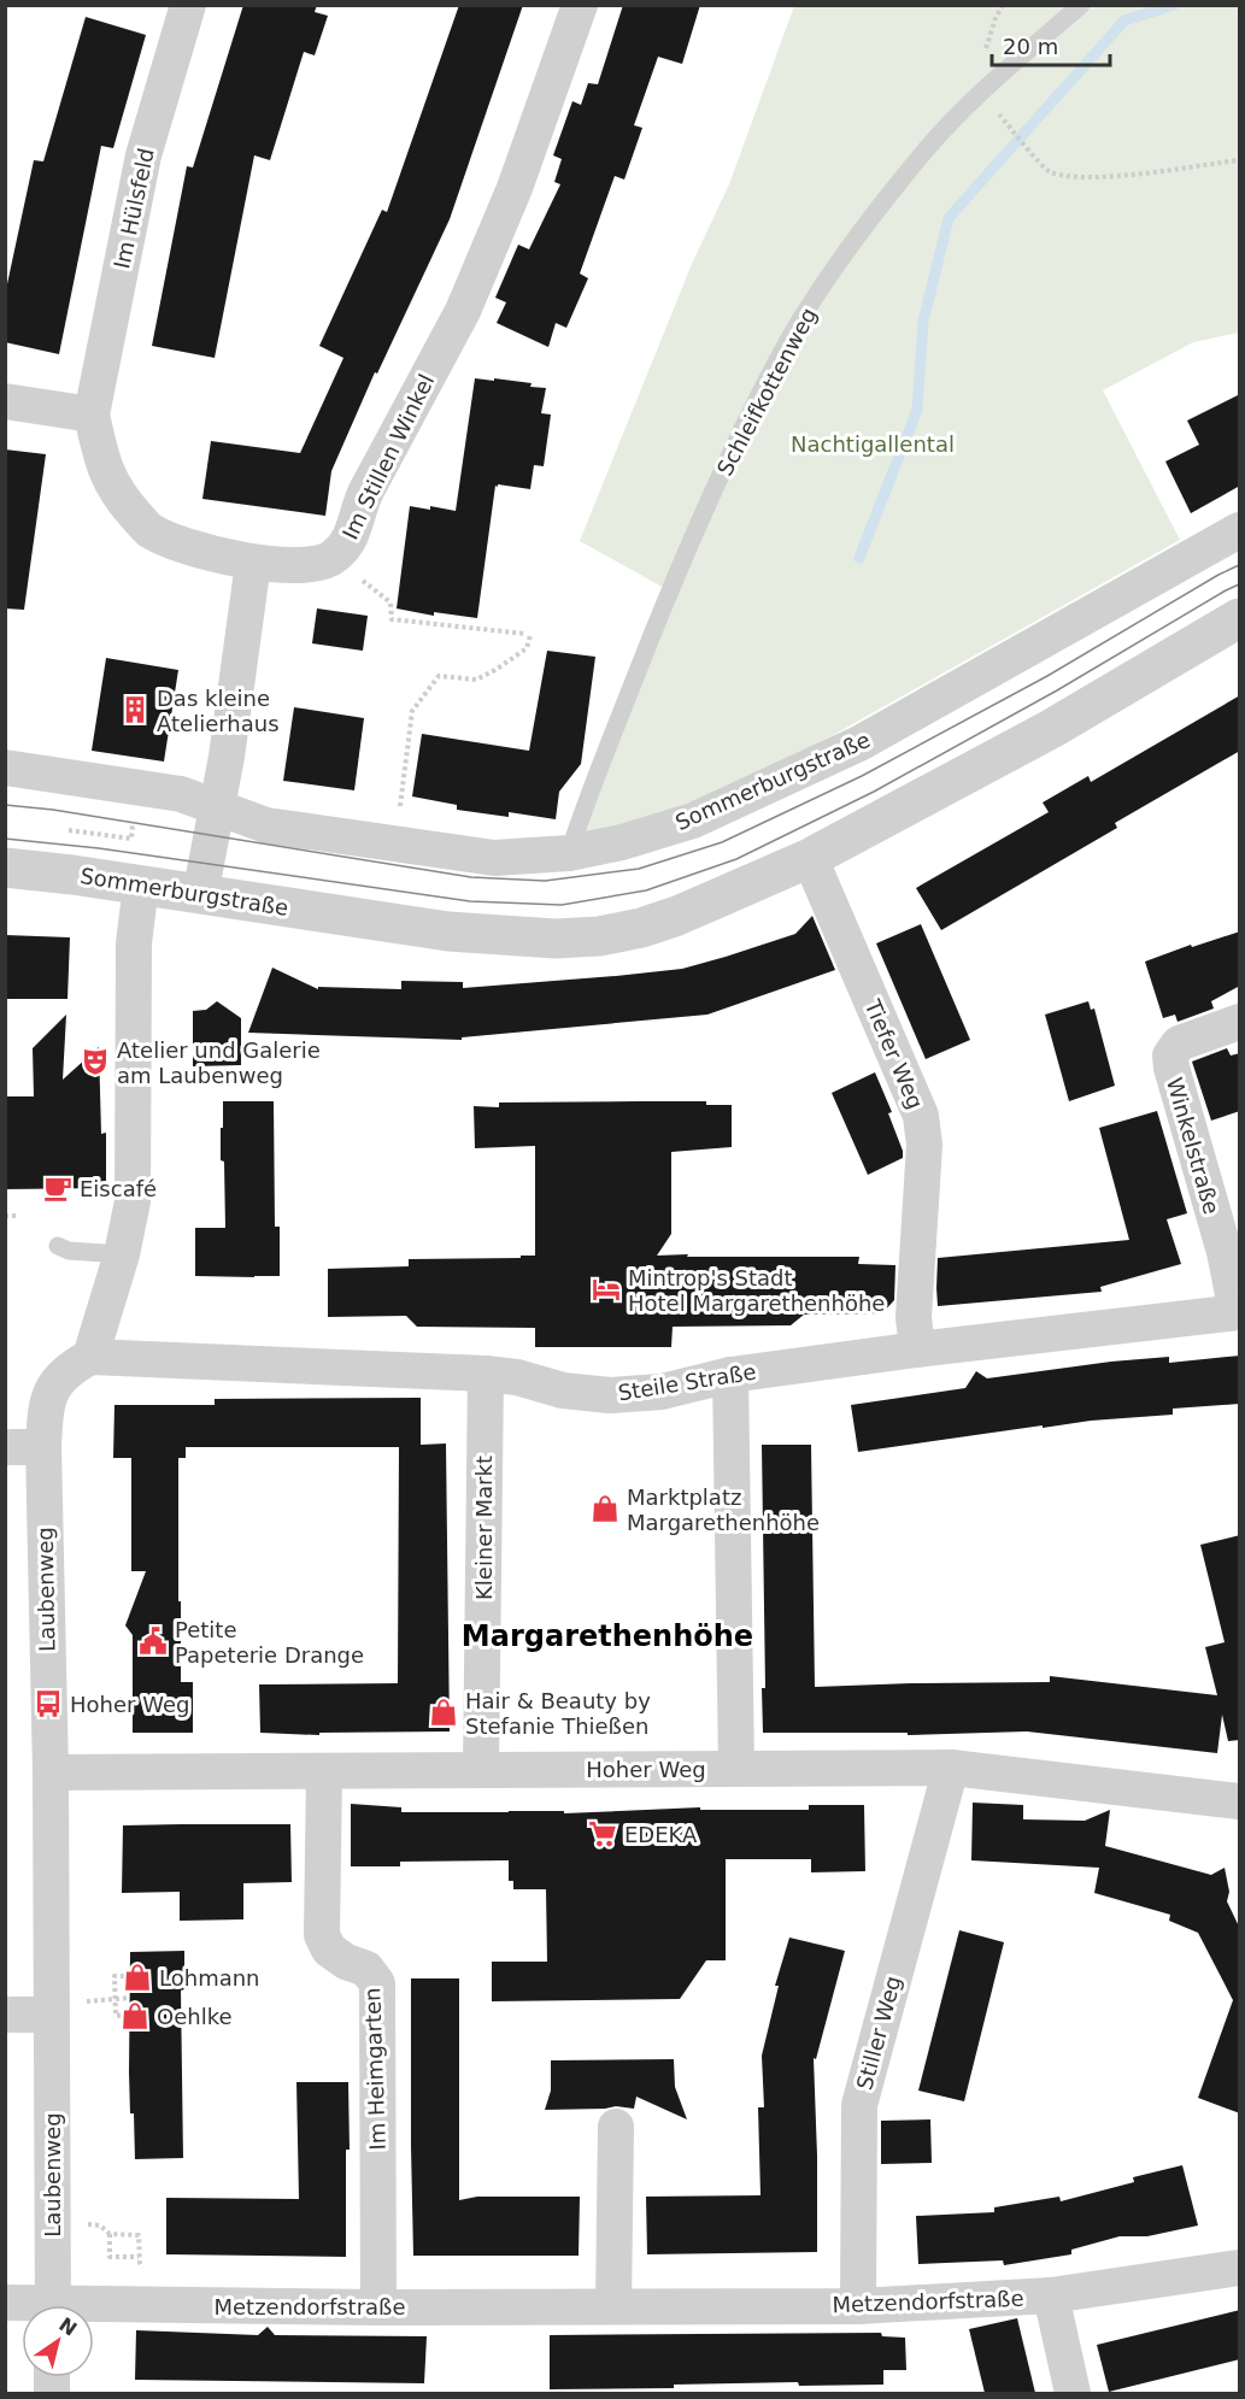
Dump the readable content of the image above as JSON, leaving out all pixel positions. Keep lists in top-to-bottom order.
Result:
{
  "streets": {
    "street": [
      "Im Hülsfeld",
      "Im Stillen Winkel",
      "Sommerburgstraße",
      "Tiefer Weg",
      "Winkelstraße",
      "Steile Straße",
      "Kleiner Markt",
      "Laubenweg",
      "Hoher Weg",
      "Stiller Weg",
      "Im Heimgarten",
      "Metzendorfstraße"
    ],
    "lane": ["Schleifkottenweg"]
  },
  "crossings": [
    ["Im Hülsfeld", "Im Stillen Winkel"],
    ["Schleifkottenweg", "Sommerburgstraße"],
    ["Sommerburgstraße", "Tiefer Weg"],
    ["Tiefer Weg", "Steile Straße"],
    ["Winkelstraße", "Steile Straße"],
    ["Steile Straße", "Kleiner Markt"],
    ["Steile Straße", "Laubenweg"],
    ["Kleiner Markt", "Hoher Weg"],
    ["Laubenweg", "Hoher Weg"],
    ["Hoher Weg", "Stiller Weg"],
    ["Hoher Weg", "Im Heimgarten"],
    ["Stiller Weg", "Metzendorfstraße"],
    ["Im Heimgarten", "Metzendorfstraße"]
  ],
  "districts": ["Margarethenhöhe"],
  "parks": ["Nachtigallental"],
  "places": {
    "building": ["Das kleine Atelierhaus"],
    "theatre": ["Atelier und Galerie am Laubenweg"],
    "cafe": ["Eiscafé"],
    "hotel": ["Mintrop's Stadt Hotel Margarethenhöhe"],
    "shop": [
      "Marktplatz Margarethenhöhe",
      "Hair & Beauty by Stefanie Thießen",
      "Lohmann",
      "Oehlke"
    ],
    "public building": ["Petite Papeterie Drange"],
    "bus stop": ["Hoher Weg"],
    "supermarket": ["EDEKA"]
  },
  "scale_bar": "20 m",
  "north": "top right"
}
